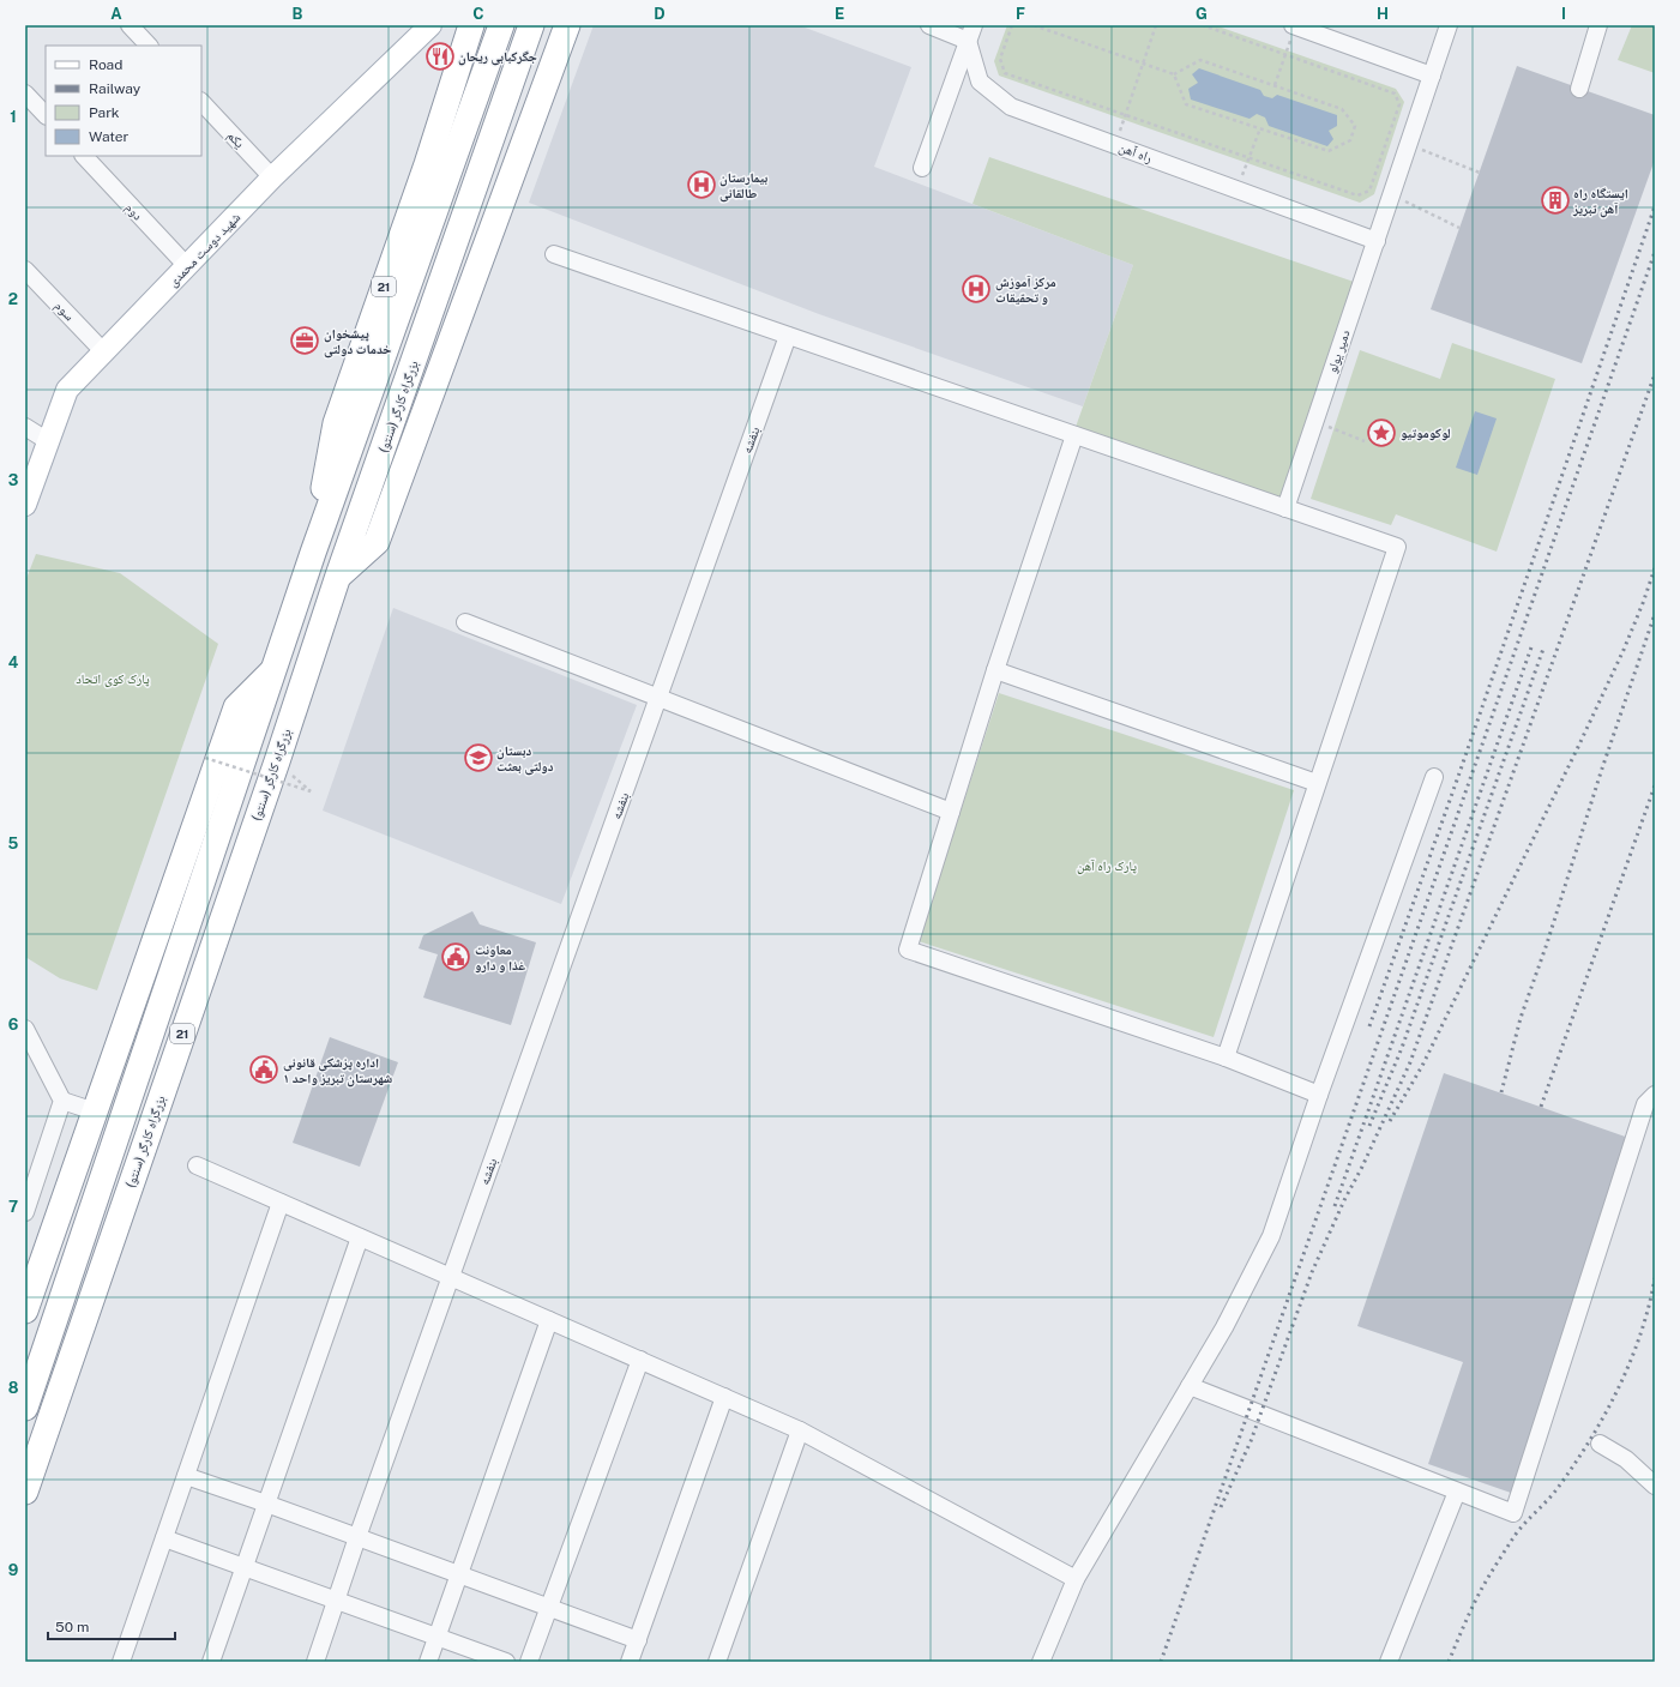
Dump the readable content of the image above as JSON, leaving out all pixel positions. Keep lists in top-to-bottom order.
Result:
{
  "streets": {
    "highway": ["21", "بزرگراه کارگر (سنتو)"],
    "main road": ["شهید دوست محمدی"],
    "street": [
      "یکم",
      "راه آهن",
      "دوم",
      "سوم",
      "دمیر یولو",
      "بنفشه"
    ]
  },
  "crossings": [
    ["یکم", "شهید دوست محمدی"],
    ["راه آهن", "دمیر یولو"],
    ["دوم", "شهید دوست محمدی"],
    ["شهید دوست محمدی", "سوم"]
  ],
  "parks": ["پارک کوی اتحاد", "پارک راه آهن"],
  "places": {
    "restaurant": ["جگرکبابی ریحان"],
    "hospital": ["بیمارستان طالقانی", "مرکز آموزش و تحقیقات"],
    "building": ["ایستگاه راه آهن تبریز"],
    "office": ["پیشخوان خدمات دولتی"],
    "place": ["لوکوموتیو"],
    "school or university": ["دبستان دولتی بعثت"],
    "public building": ["معاونت غذا و دارو", "اداره پزشکی قانونی شهرستان تبریز واحد ۱"]
  },
  "legend": [
    "Road",
    "Railway",
    "Park",
    "Water"
  ],
  "scale_bar": "50 m",
  "grid": {
    "columns": [
      "A",
      "B",
      "C",
      "D",
      "E",
      "F",
      "G",
      "H",
      "I"
    ],
    "rows": [
      "1",
      "2",
      "3",
      "4",
      "5",
      "6",
      "7",
      "8",
      "9"
    ]
  }
}
